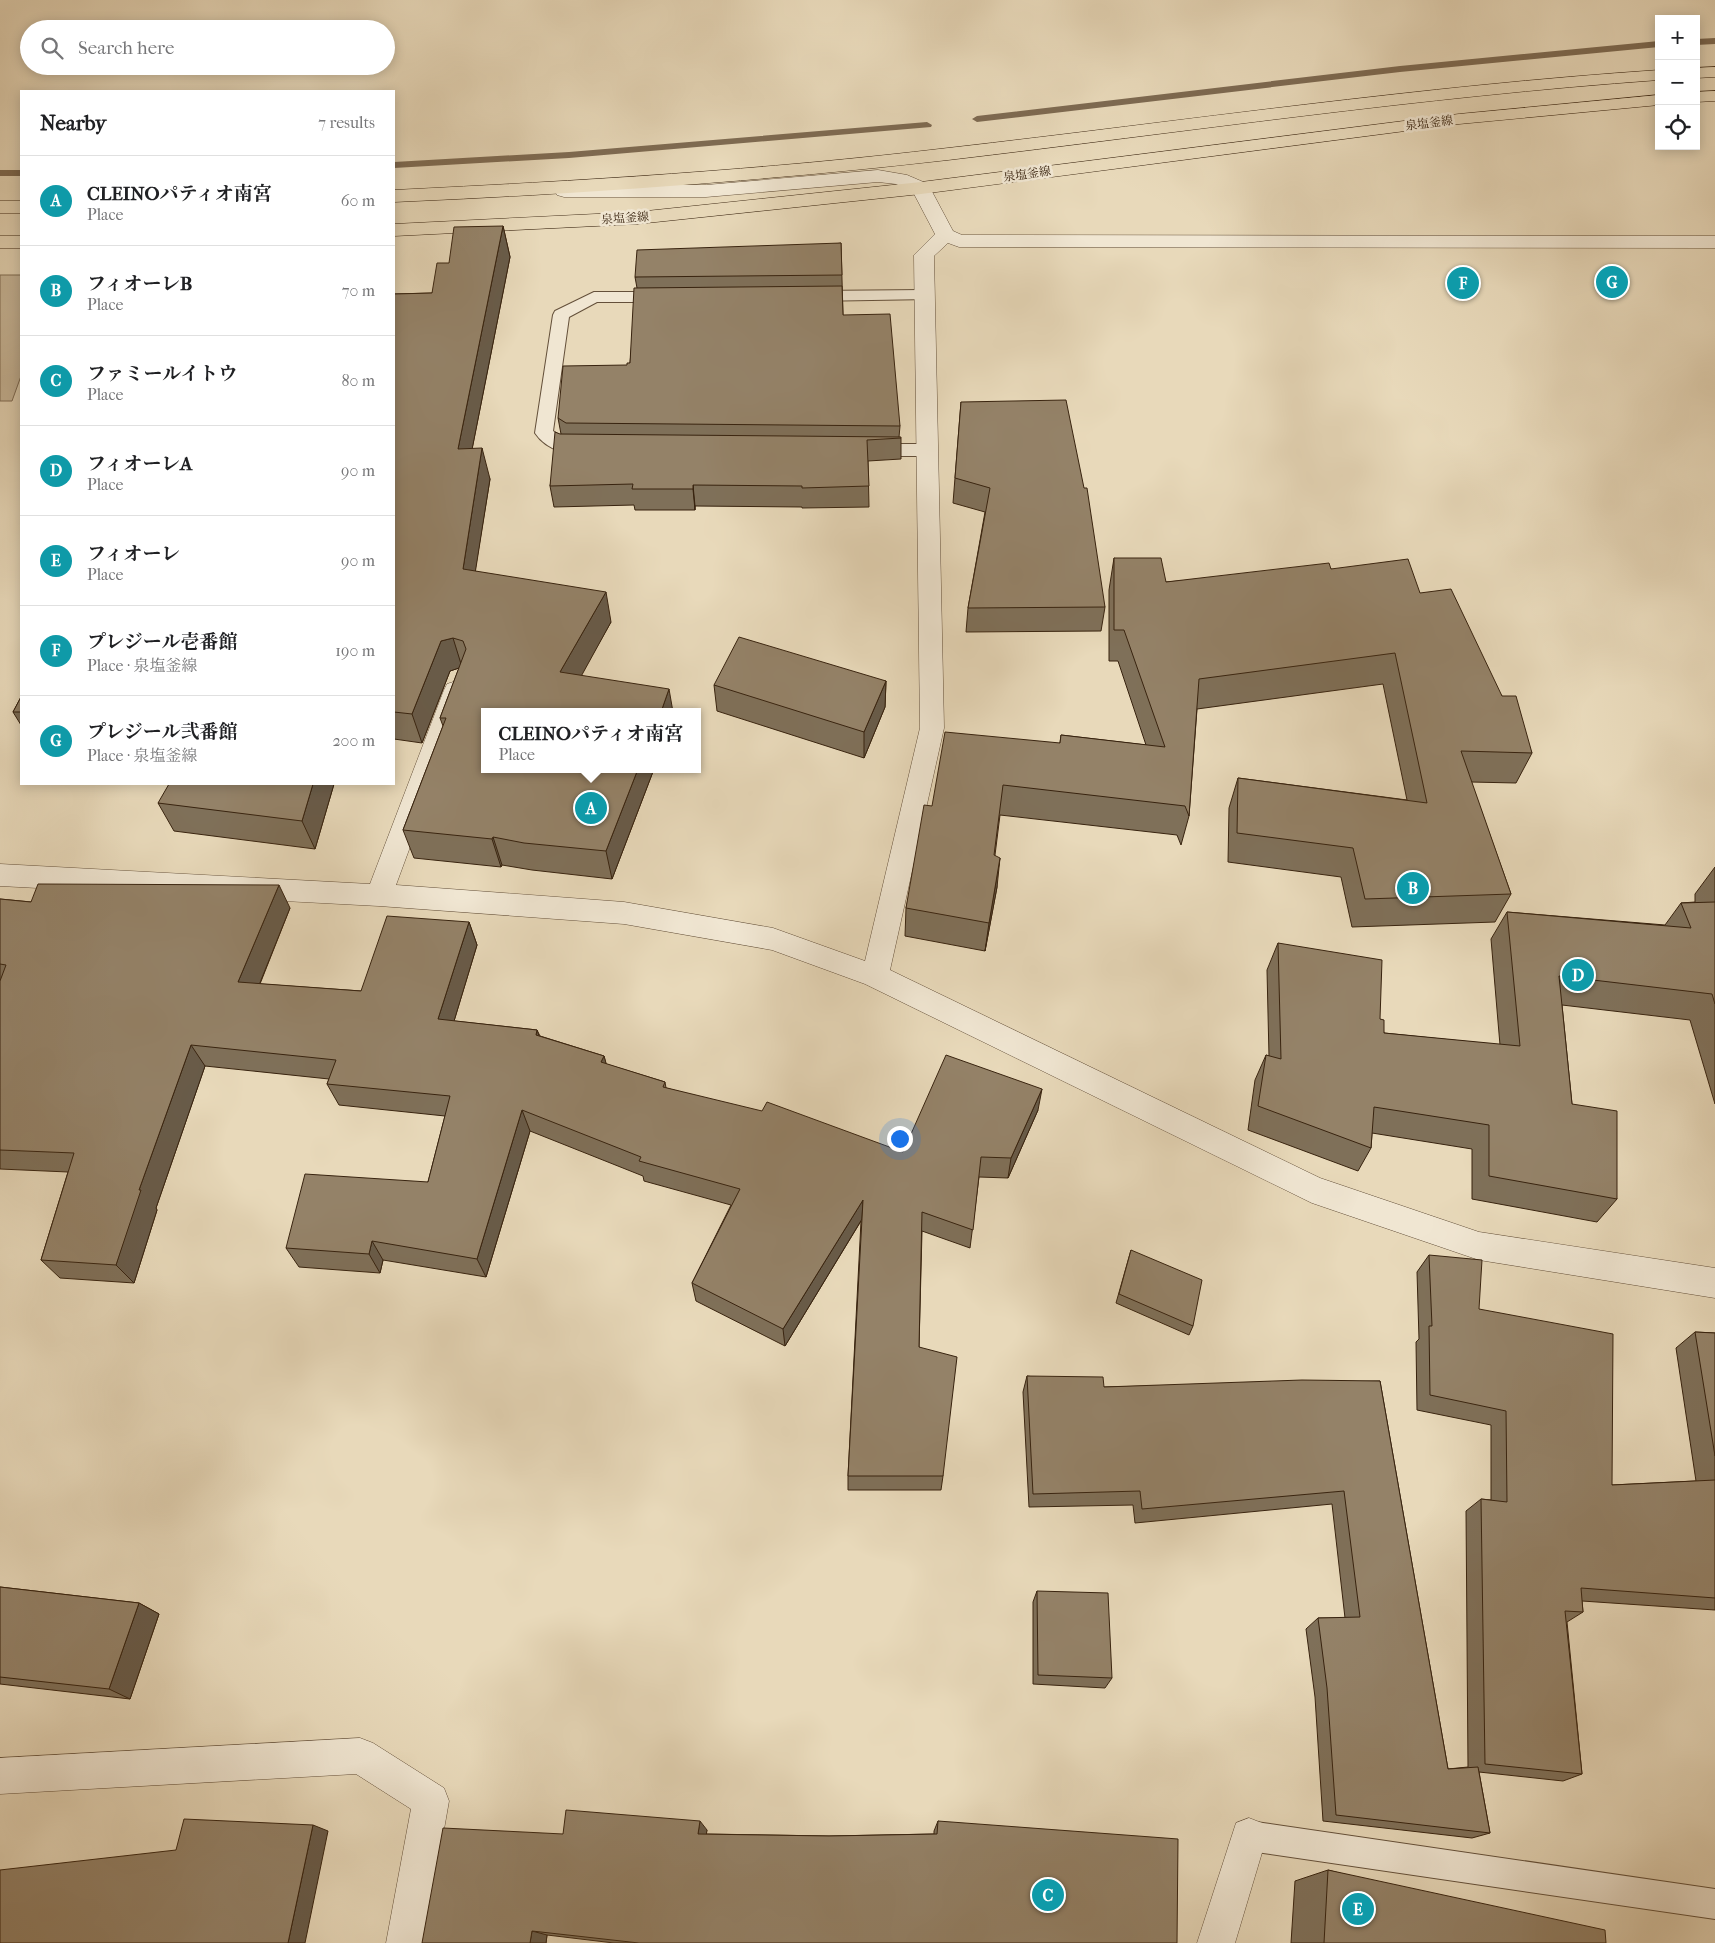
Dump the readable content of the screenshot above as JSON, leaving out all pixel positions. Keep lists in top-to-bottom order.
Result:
{
  "streets": {
    "main road": ["泉塩釜線"]
  },
  "page": {
    "map_buttons": ["+", "−"],
    "search": "Search here",
    "heading": ["Nearby", "7 results"],
    "list": [
      {
        "mark": "A",
        "name": "CLEINOパティオ南宮",
        "note": "Place",
        "value": "60 m"
      },
      {
        "mark": "B",
        "name": "フィオーレB",
        "note": "Place",
        "value": "70 m"
      },
      {
        "mark": "C",
        "name": "ファミールイトウ",
        "note": "Place",
        "value": "80 m"
      },
      {
        "mark": "D",
        "name": "フィオーレA",
        "note": "Place",
        "value": "90 m"
      },
      {
        "mark": "E",
        "name": "フィオーレ",
        "note": "Place",
        "value": "90 m"
      },
      {
        "mark": "F",
        "name": "プレジール壱番館",
        "note": "Place · 泉塩釜線",
        "value": "190 m"
      },
      {
        "mark": "G",
        "name": "プレジール弐番館",
        "note": "Place · 泉塩釜線",
        "value": "200 m"
      }
    ],
    "pins": [
      "G",
      "F",
      "A",
      "B",
      "D",
      "C",
      "E"
    ],
    "popup": ["CLEINOパティオ南宮", "Place"]
  }
}
